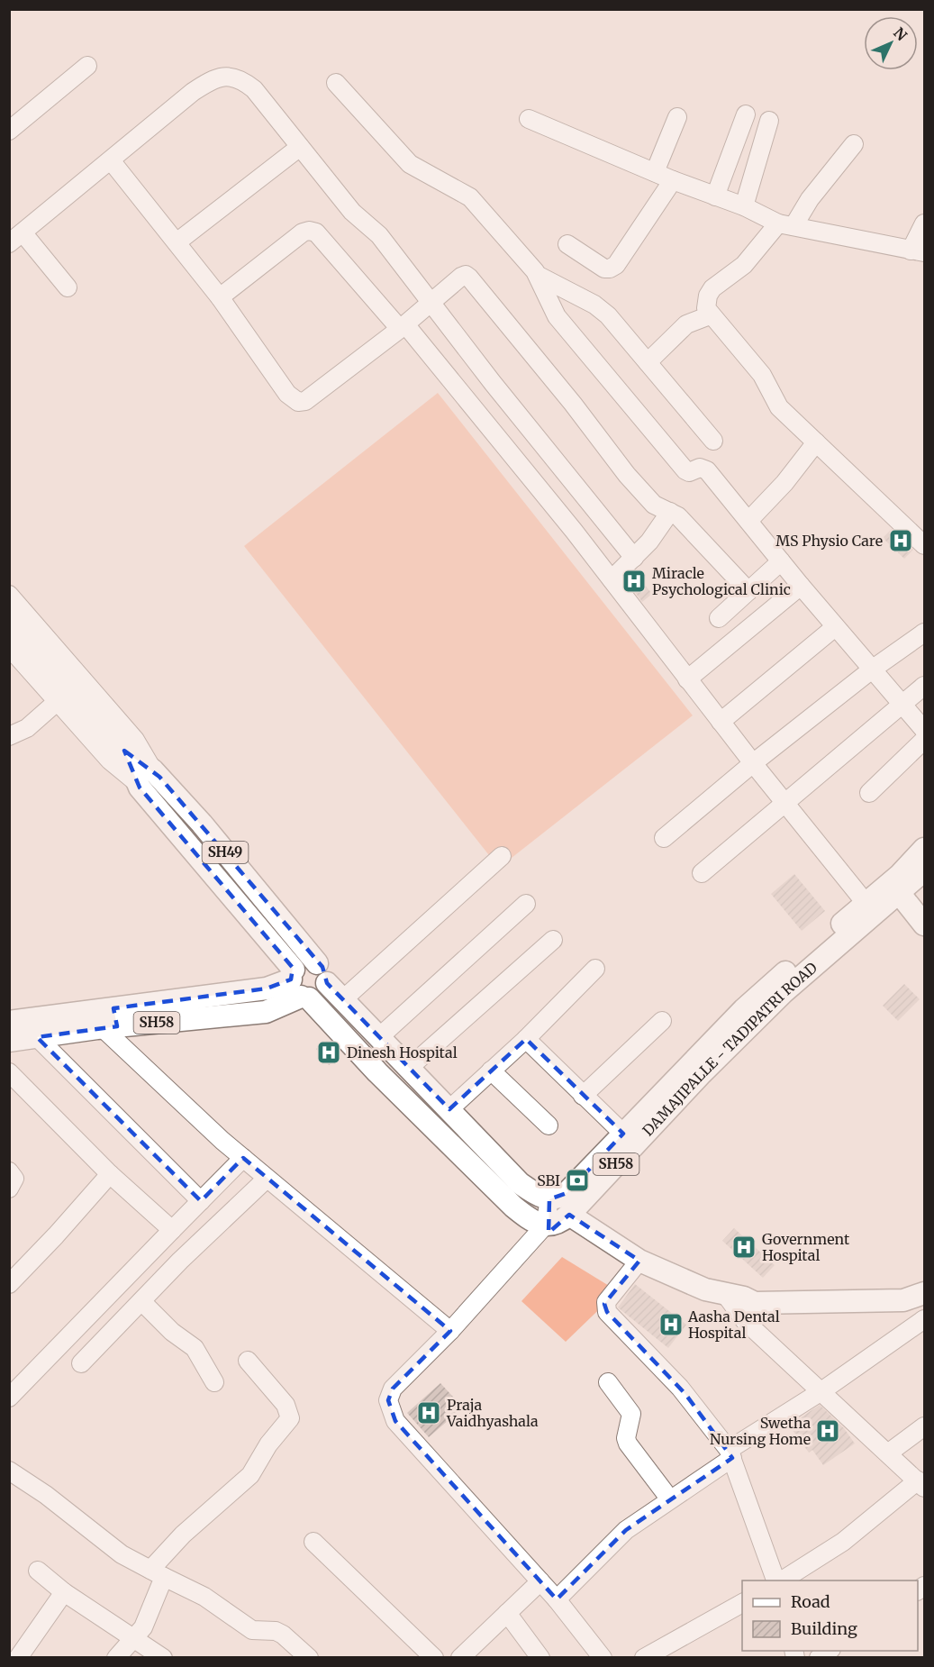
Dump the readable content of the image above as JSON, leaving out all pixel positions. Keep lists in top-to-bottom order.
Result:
{
  "streets": {
    "main road": ["SH49", "SH58", "DAMAJIPALLE - TADIPATRI ROAD"]
  },
  "crossings": [
    ["SH49", "SH58"]
  ],
  "places": {
    "hospital": [
      "MS Physio Care",
      "Miracle Psychological Clinic",
      "Dinesh Hospital",
      "Government Hospital",
      "Aasha Dental Hospital",
      "Praja Vaidhyashala",
      "Swetha Nursing Home"
    ],
    "bank": ["SBI"]
  },
  "legend": ["Road", "Building"],
  "north": "top right"
}
